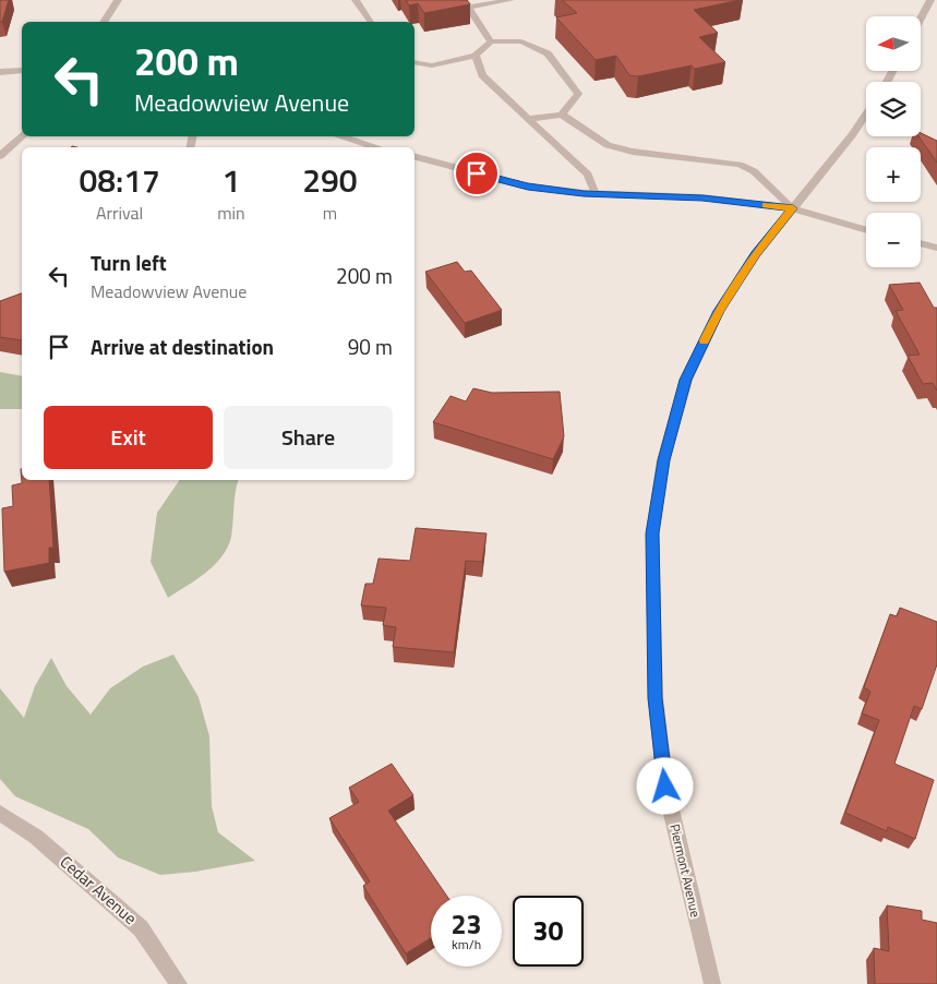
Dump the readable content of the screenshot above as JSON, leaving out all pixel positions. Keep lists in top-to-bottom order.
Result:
{
  "streets": {
    "street": ["Piermont Avenue", "Cedar Avenue"]
  },
  "north": "left",
  "page": {
    "map_buttons": ["+", "−"],
    "turn": ["200 m", "Meadowview Avenue"],
    "eta": [
      "08:17",
      "Arrival",
      "1",
      "min",
      "290",
      "m"
    ],
    "list": [
      {
        "name": "Turn left",
        "note": "Meadowview Avenue",
        "value": "200 m"
      },
      {
        "name": "Arrive at destination",
        "value": "90 m"
      }
    ],
    "buttons": ["Exit", "Share"],
    "speed": "23 km/h",
    "limit": "30"
  }
}
